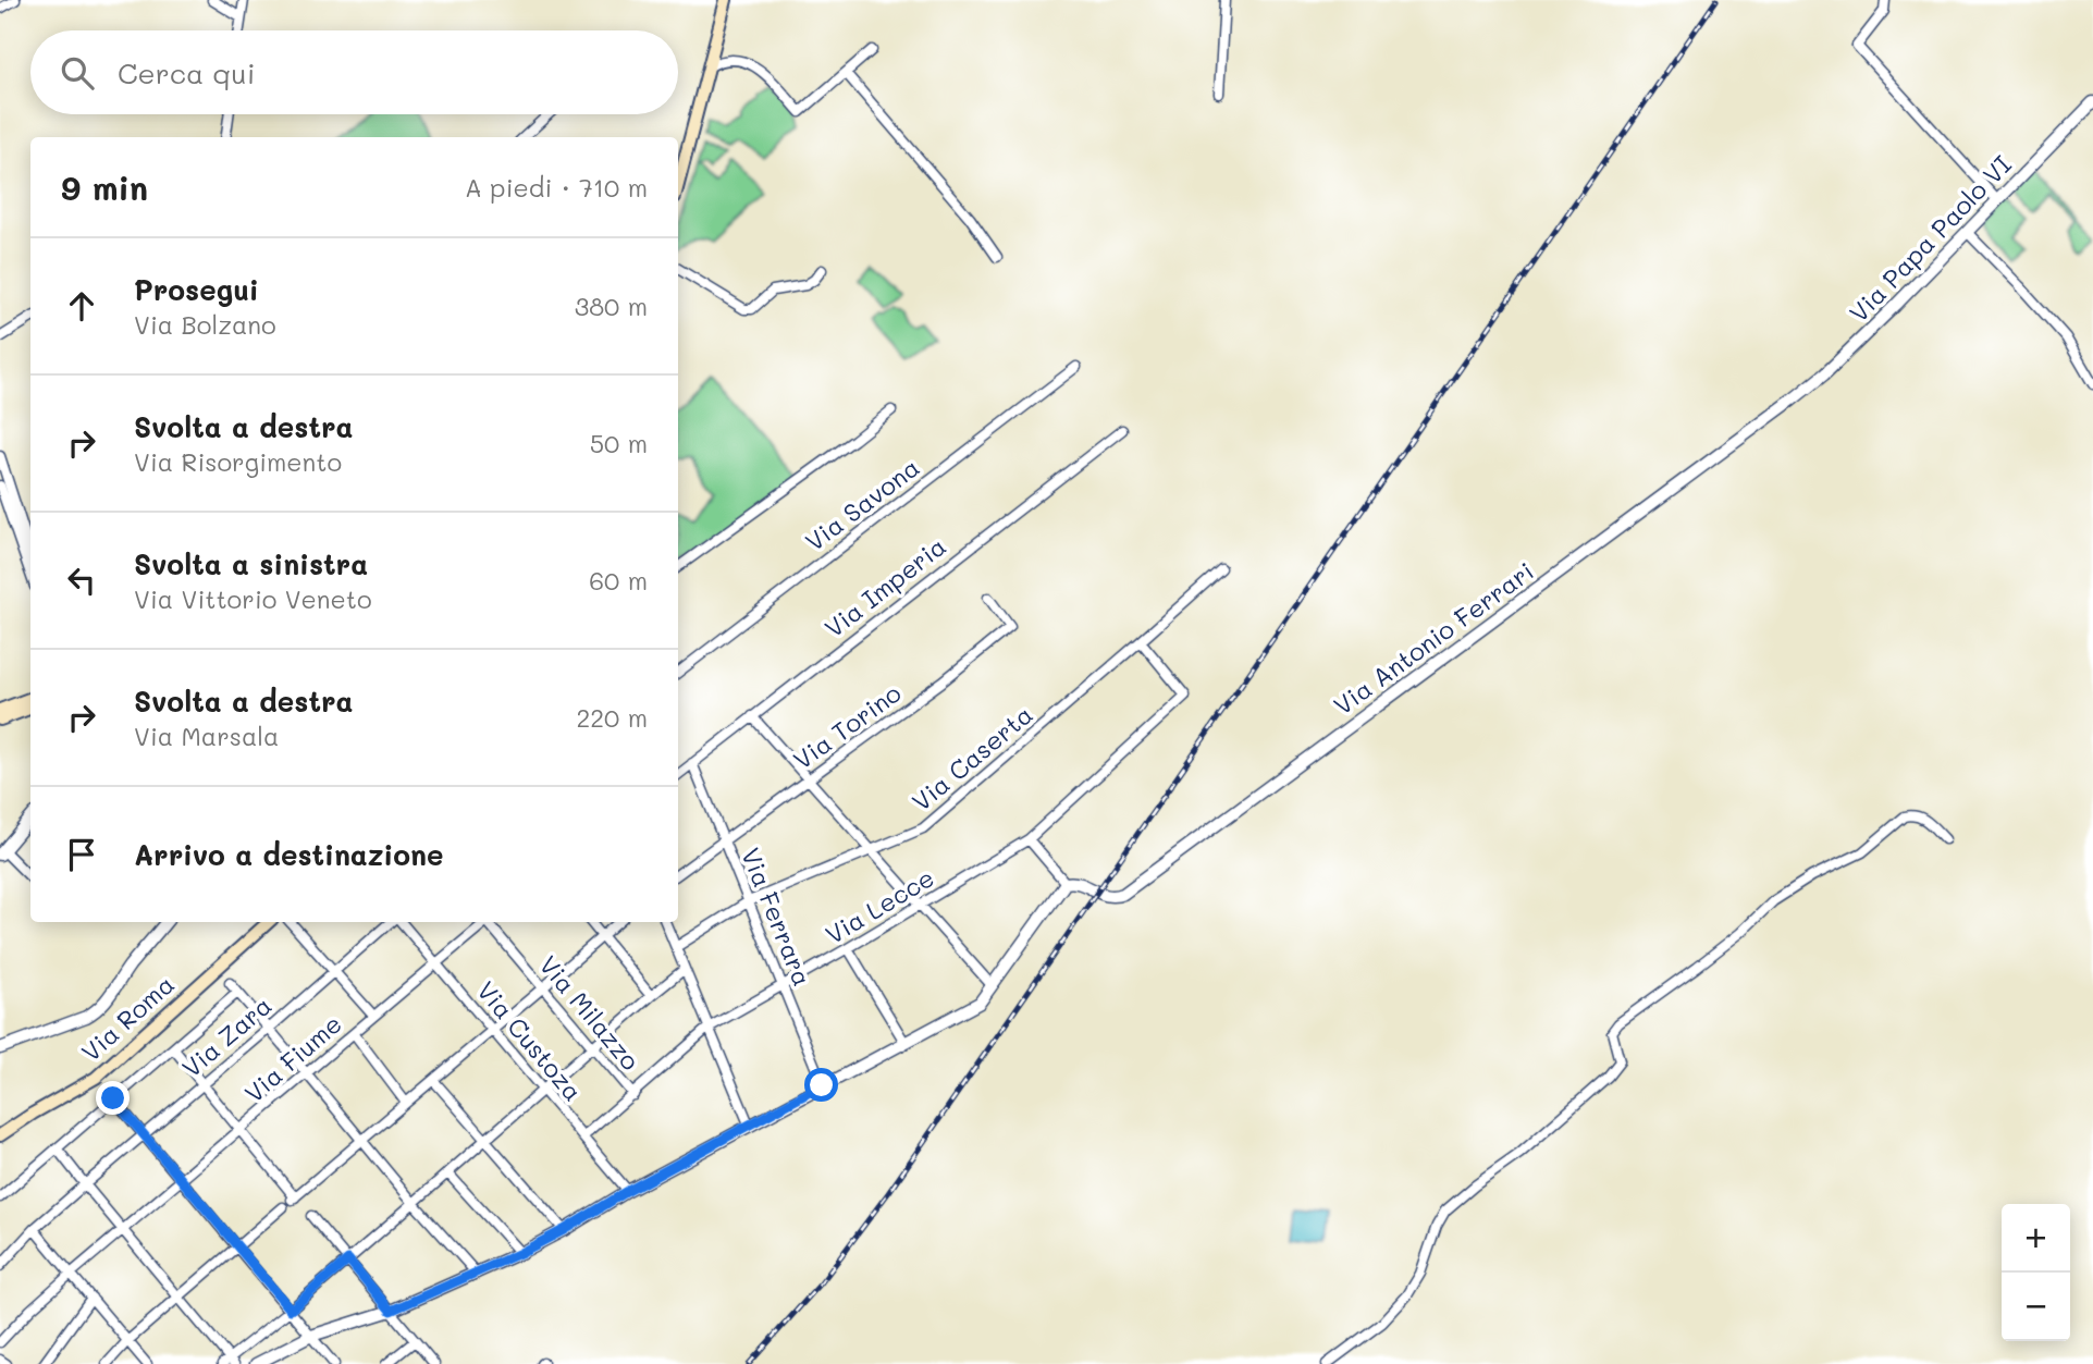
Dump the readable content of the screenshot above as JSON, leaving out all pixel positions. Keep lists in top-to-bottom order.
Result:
{
  "streets": {
    "main road": ["Via Roma"],
    "street": [
      "Via Papa Paolo VI",
      "Via Savona",
      "Via Imperia",
      "Via Antonio Ferrari",
      "Via Torino",
      "Via Caserta",
      "Via Lecce",
      "Via Ferrara",
      "Via Milazzo",
      "Via Zara",
      "Via Custoza",
      "Via Fiume"
    ]
  },
  "crossings": [
    ["Via Papa Paolo VI", "Via Antonio Ferrari"],
    ["Via Imperia", "Via Ferrara"],
    ["Via Torino", "Via Ferrara"],
    ["Via Caserta", "Via Lecce"],
    ["Via Caserta", "Via Ferrara"],
    ["Via Lecce", "Via Ferrara"],
    ["Via Lecce", "Via Milazzo"],
    ["Via Lecce", "Via Custoza"],
    ["Via Custoza", "Via Fiume"]
  ],
  "page": {
    "search": "Cerca qui",
    "heading": ["9 min", "A piedi · 710 m"],
    "list": [
      ["Prosegui", "Via Bolzano", "380 m"],
      ["Svolta a destra", "Via Risorgimento", "50 m"],
      ["Svolta a sinistra", "Via Vittorio Veneto", "60 m"],
      ["Svolta a destra", "Via Marsala", "220 m"],
      "Arrivo a destinazione"
    ],
    "map_buttons": ["+", "−"]
  }
}
